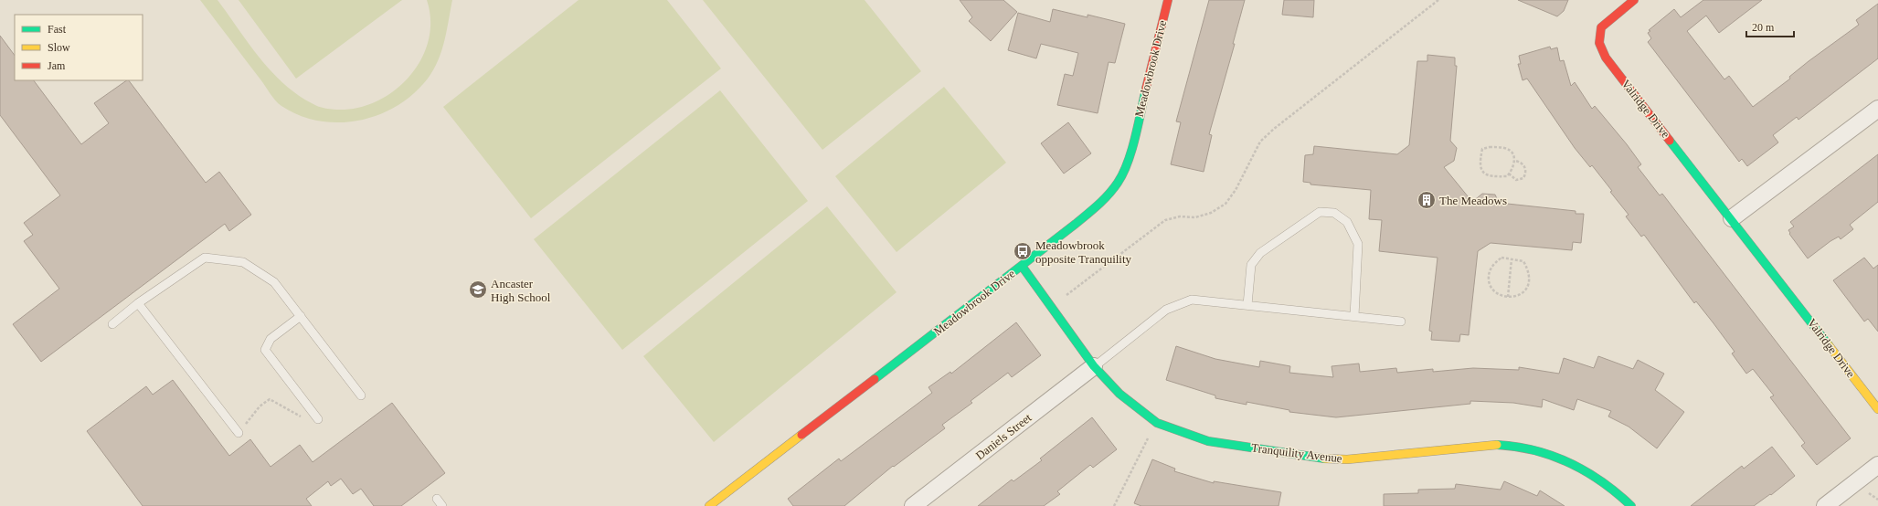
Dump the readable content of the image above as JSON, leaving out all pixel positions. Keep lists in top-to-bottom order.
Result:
{
  "streets": {
    "street": [
      "Meadowbrook Drive",
      "Valridge Drive",
      "Daniels Street",
      "Tranquility Avenue"
    ]
  },
  "crossings": [
    ["Meadowbrook Drive", "Tranquility Avenue"],
    ["Daniels Street", "Tranquility Avenue"]
  ],
  "places": {
    "building": ["The Meadows"],
    "bus stop": ["Meadowbrook opposite Tranquility"],
    "school or university": ["Ancaster High School"]
  },
  "legend": ["Fast", "Slow", "Jam"],
  "scale_bar": "20 m"
}
